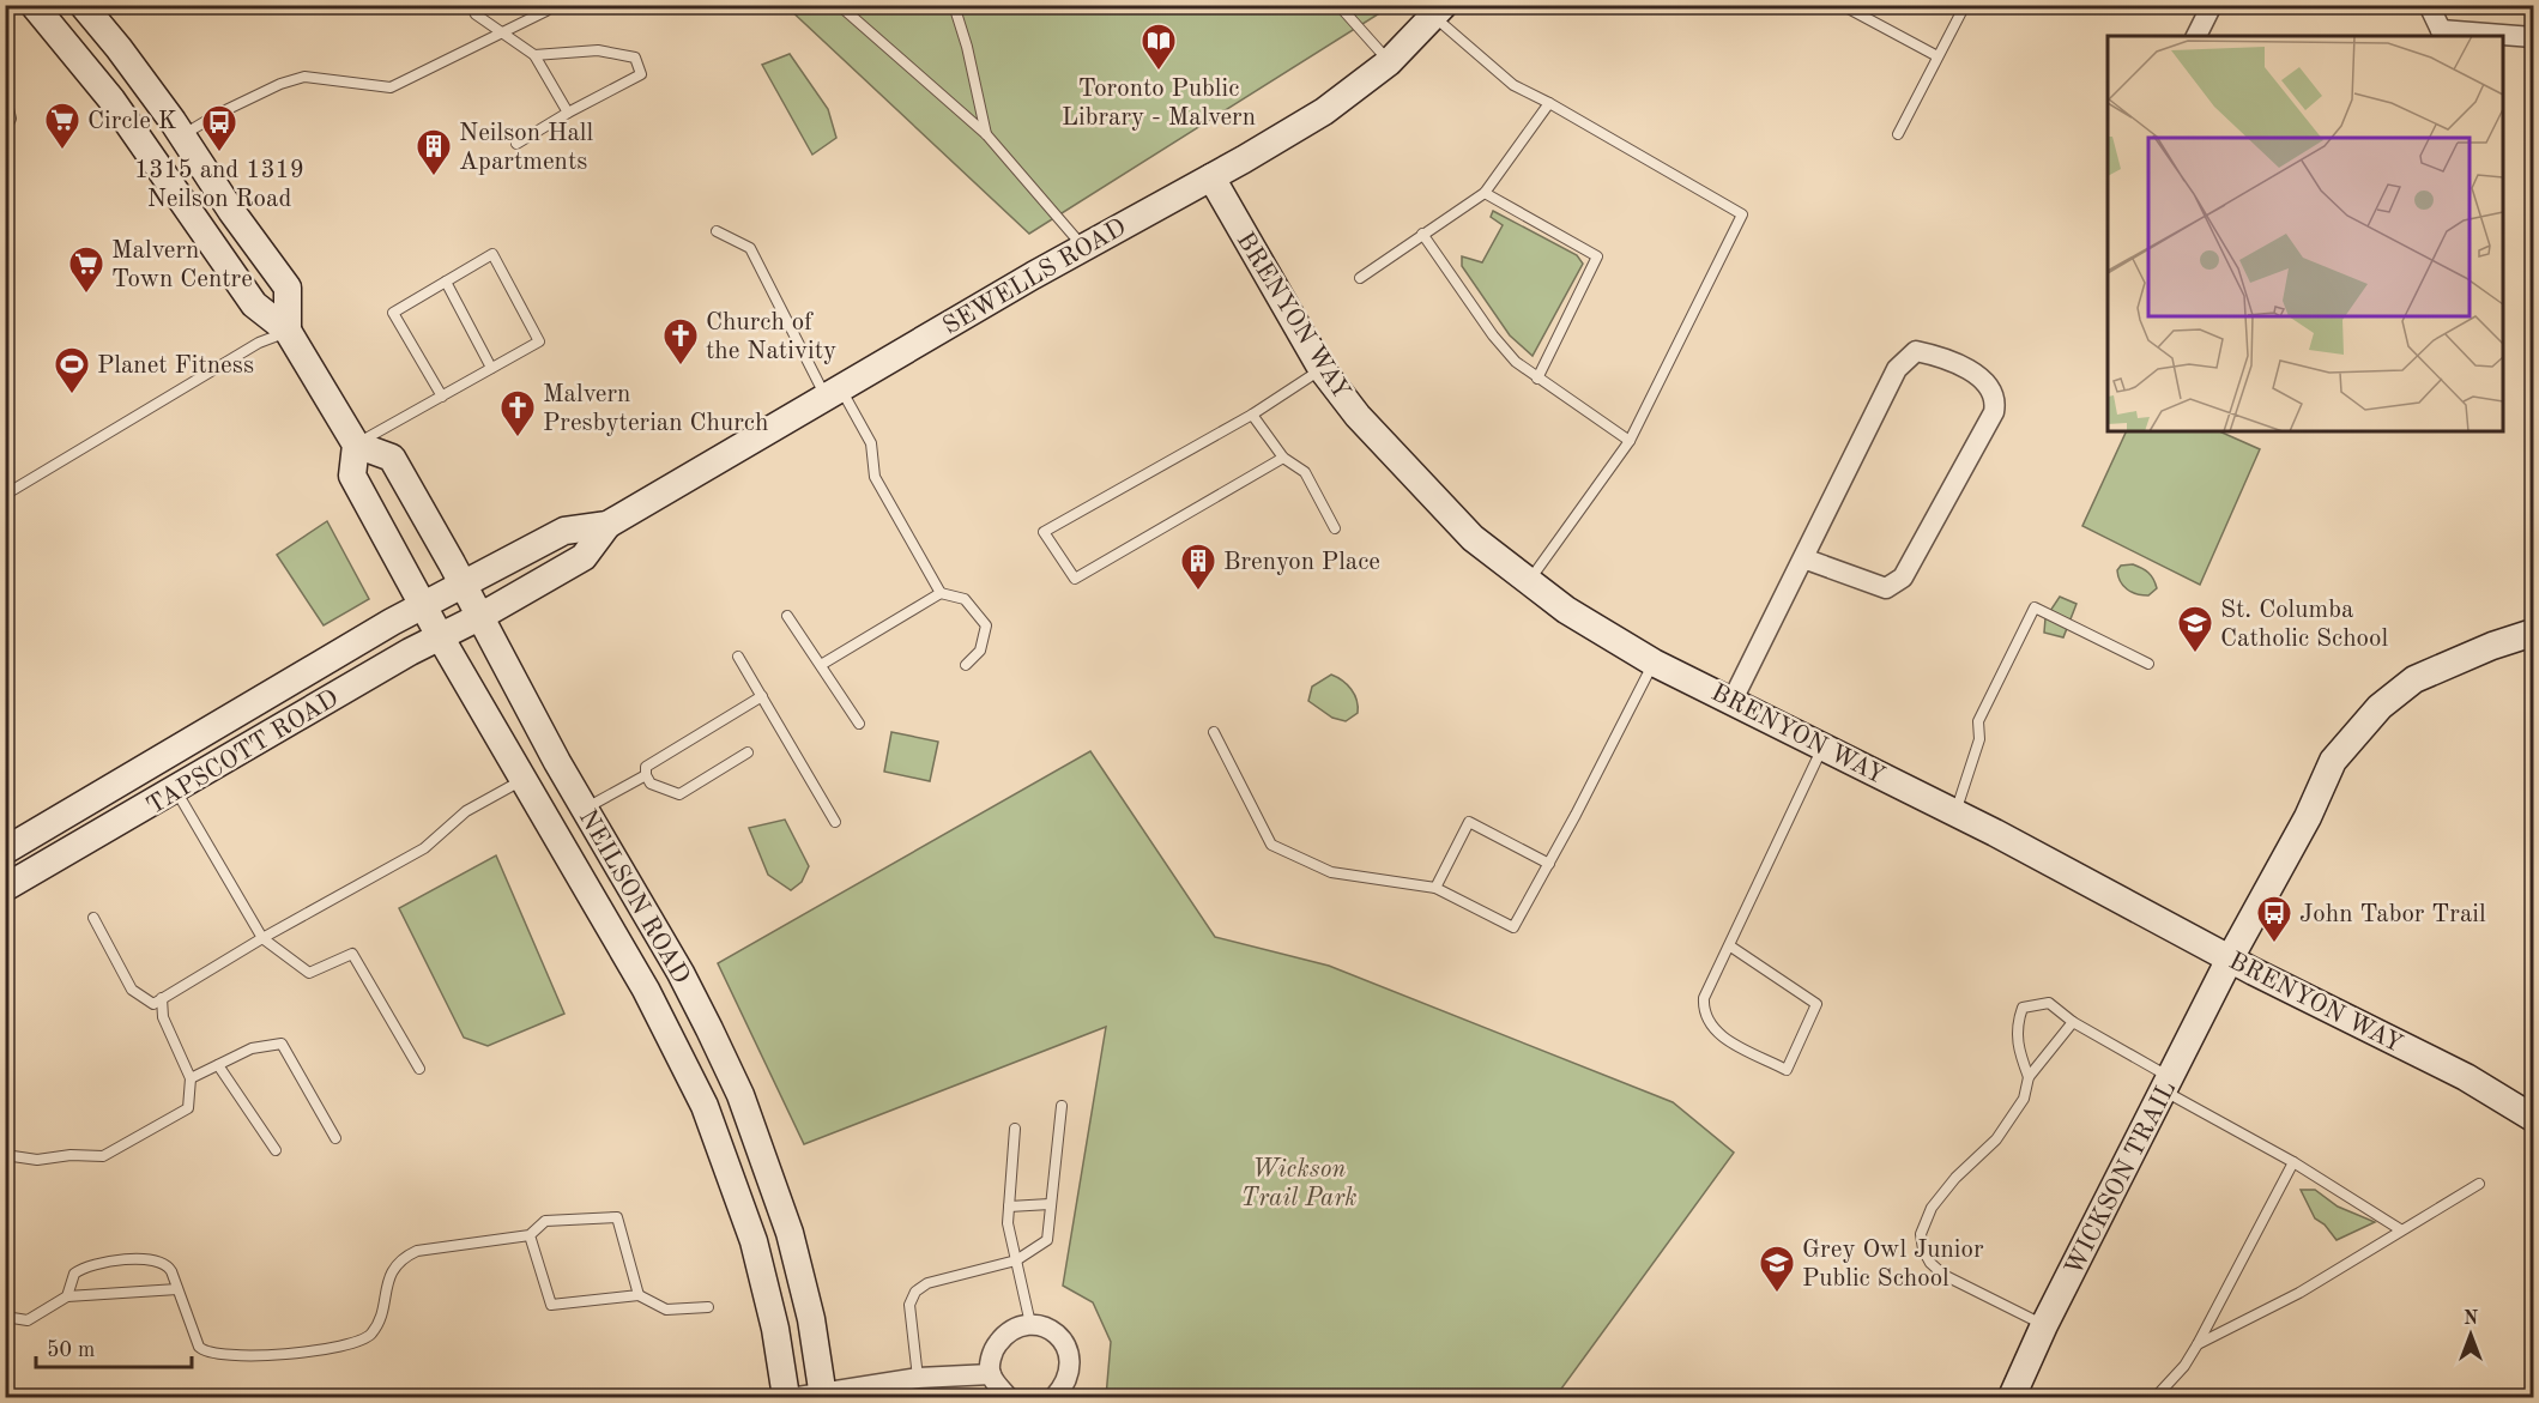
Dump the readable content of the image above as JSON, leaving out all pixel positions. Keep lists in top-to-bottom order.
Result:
{
  "streets": {
    "street": [
      "SEWELLS ROAD",
      "BRENYON WAY",
      "TAPSCOTT ROAD",
      "NEILSON ROAD",
      "WICKSON TRAIL"
    ]
  },
  "crossings": [
    ["SEWELLS ROAD", "BRENYON WAY"],
    ["SEWELLS ROAD", "TAPSCOTT ROAD"],
    ["SEWELLS ROAD", "NEILSON ROAD"],
    ["BRENYON WAY", "WICKSON TRAIL"],
    ["TAPSCOTT ROAD", "NEILSON ROAD"]
  ],
  "parks": ["Wickson Trail Park"],
  "places": {
    "library": ["Toronto Public Library - Malvern"],
    "supermarket": ["Circle K", "Malvern Town Centre"],
    "bus stop": ["1315 and 1319 Neilson Road", "John Tabor Trail"],
    "building": ["Neilson Hall Apartments", "Brenyon Place"],
    "church": ["Church of the Nativity", "Malvern Presbyterian Church"],
    "sports": ["Planet Fitness"],
    "school or university": ["St. Columba Catholic School", "Grey Owl Junior Public School"]
  },
  "scale_bar": "50 m",
  "north": "top"
}
